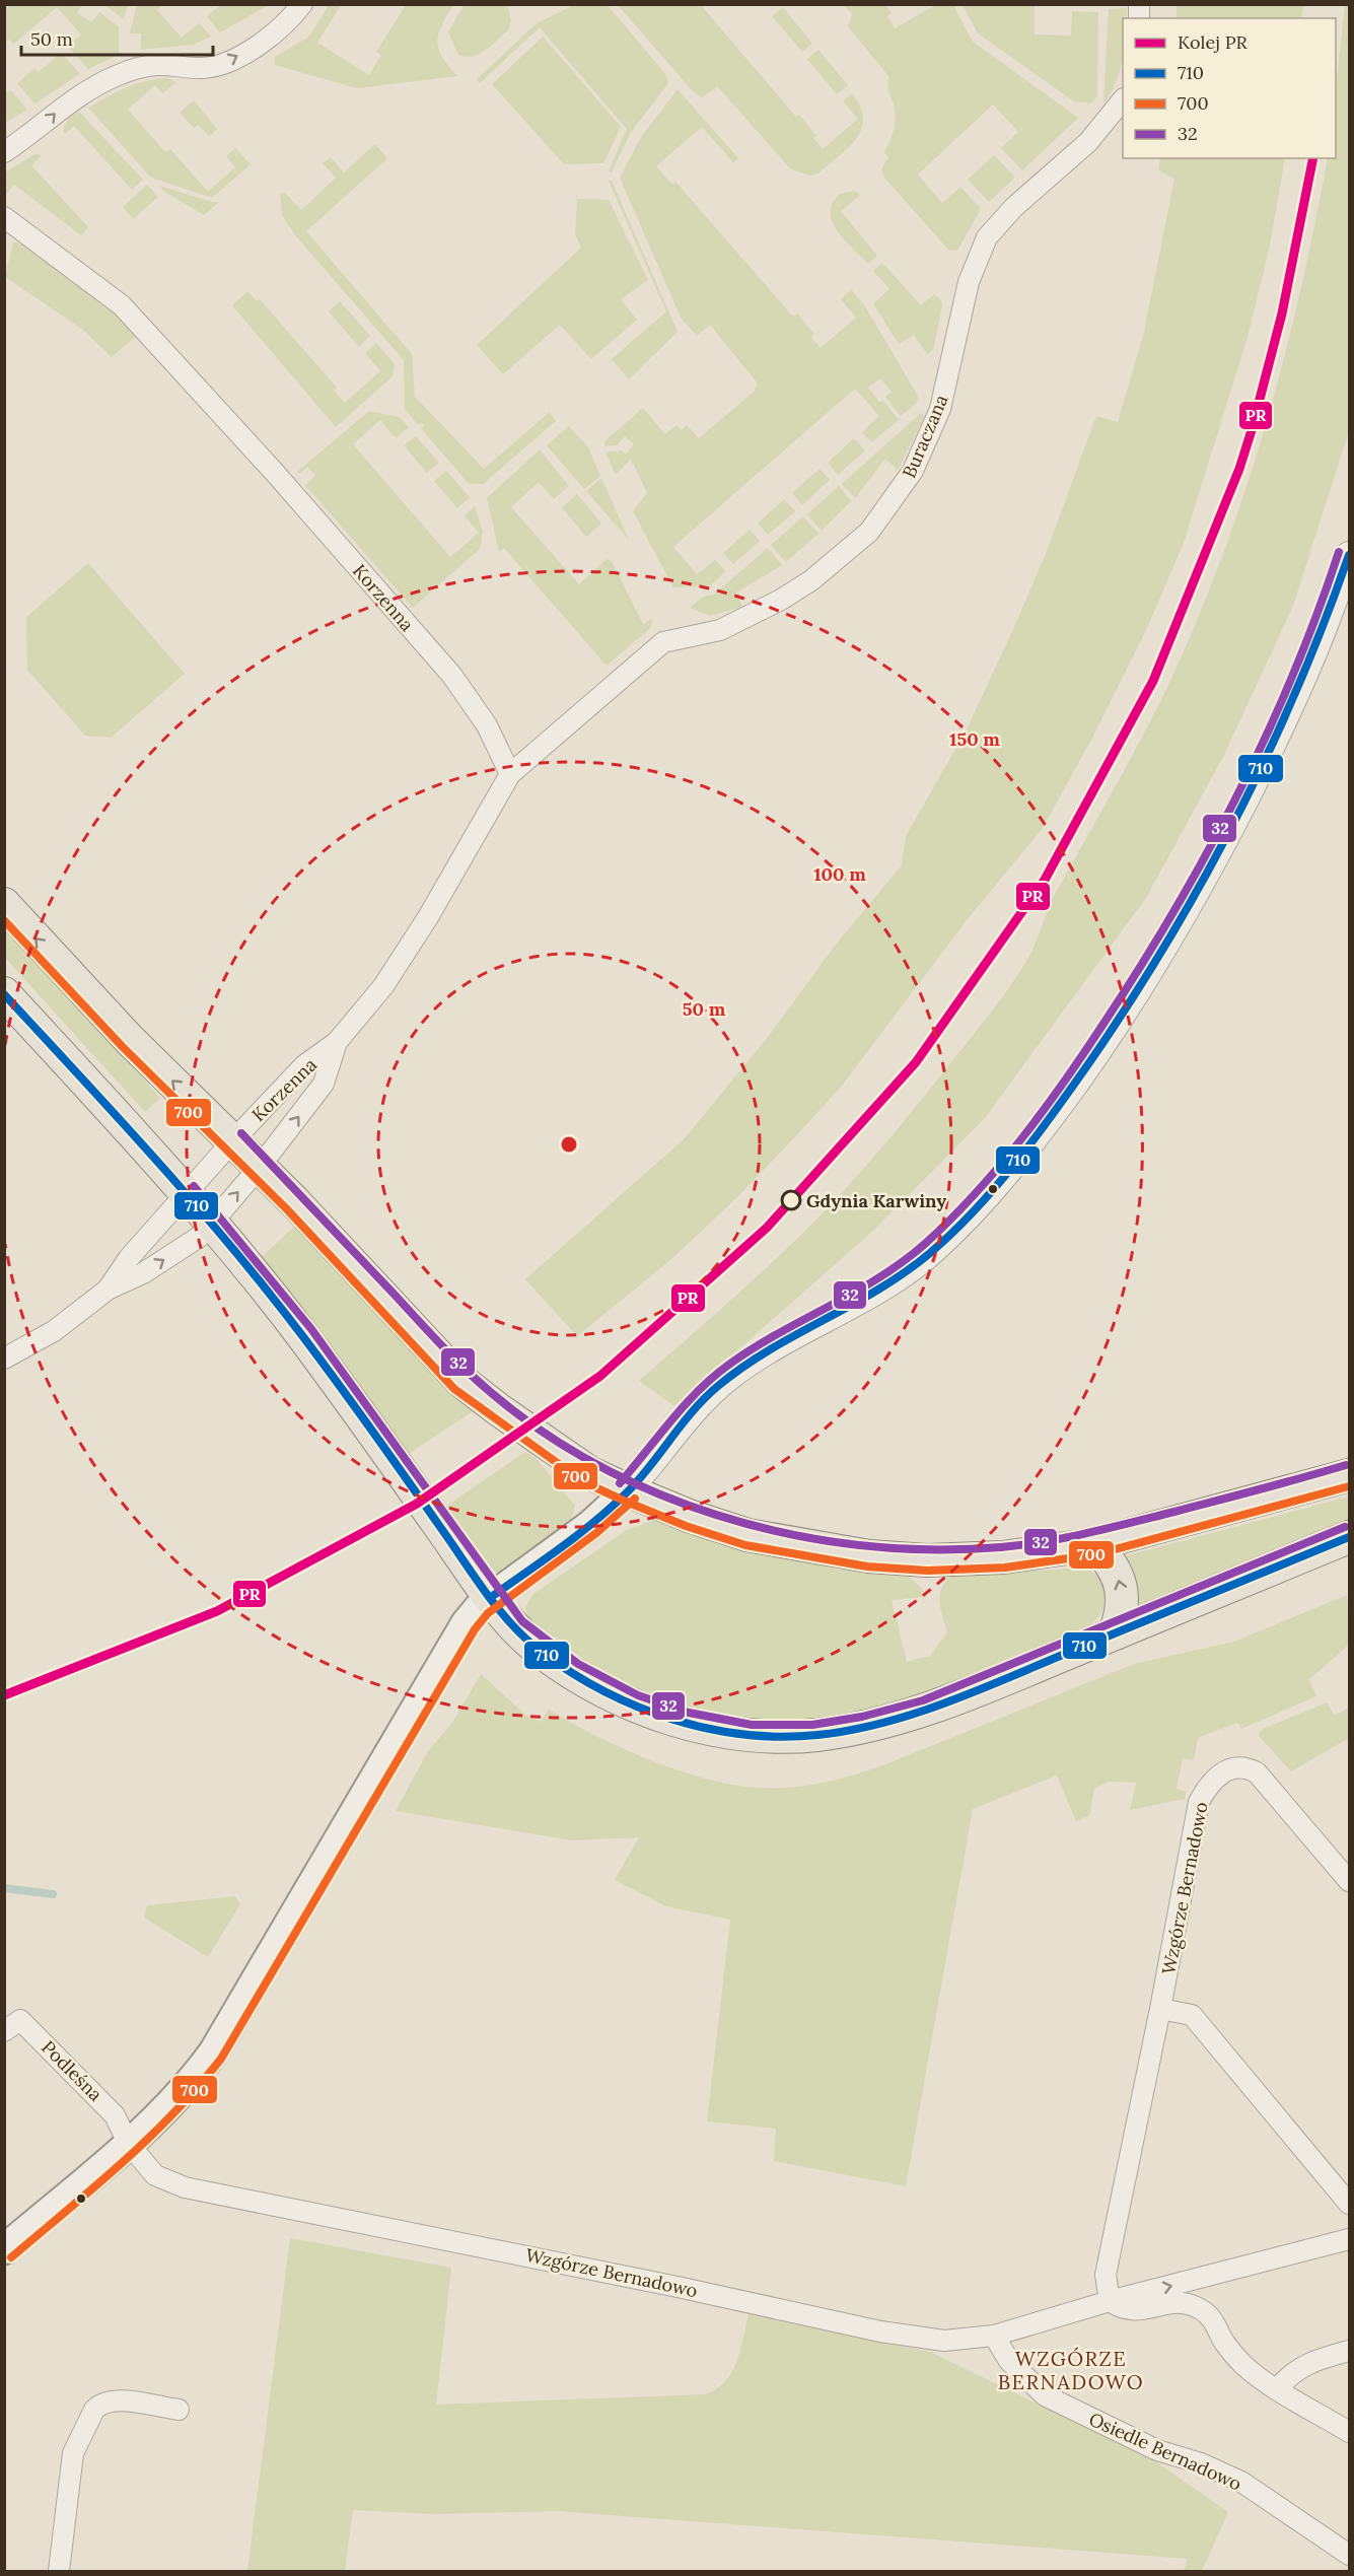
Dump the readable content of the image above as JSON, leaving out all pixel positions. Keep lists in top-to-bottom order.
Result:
{
  "streets": {
    "street": [
      "Buraczana",
      "Korzenna",
      "Wzgórze Bernadowo",
      "Podleśna",
      "Osiedle Bernadowo"
    ]
  },
  "crossings": [
    ["Buraczana", "Korzenna"],
    ["Wzgórze Bernadowo", "Podleśna"],
    ["Wzgórze Bernadowo", "Osiedle Bernadowo"]
  ],
  "districts": ["WZGÓRZE BERNADOWO"],
  "places": ["Gdynia Karwiny"],
  "lines": [
    "rail line PR",
    "transit line 32",
    "transit line 710",
    "transit line 700"
  ],
  "legend": [
    "Kolej PR",
    "710",
    "700",
    "32"
  ],
  "scale_bar": "50 m",
  "rings": ["150 m", "100 m", "50 m"]
}
